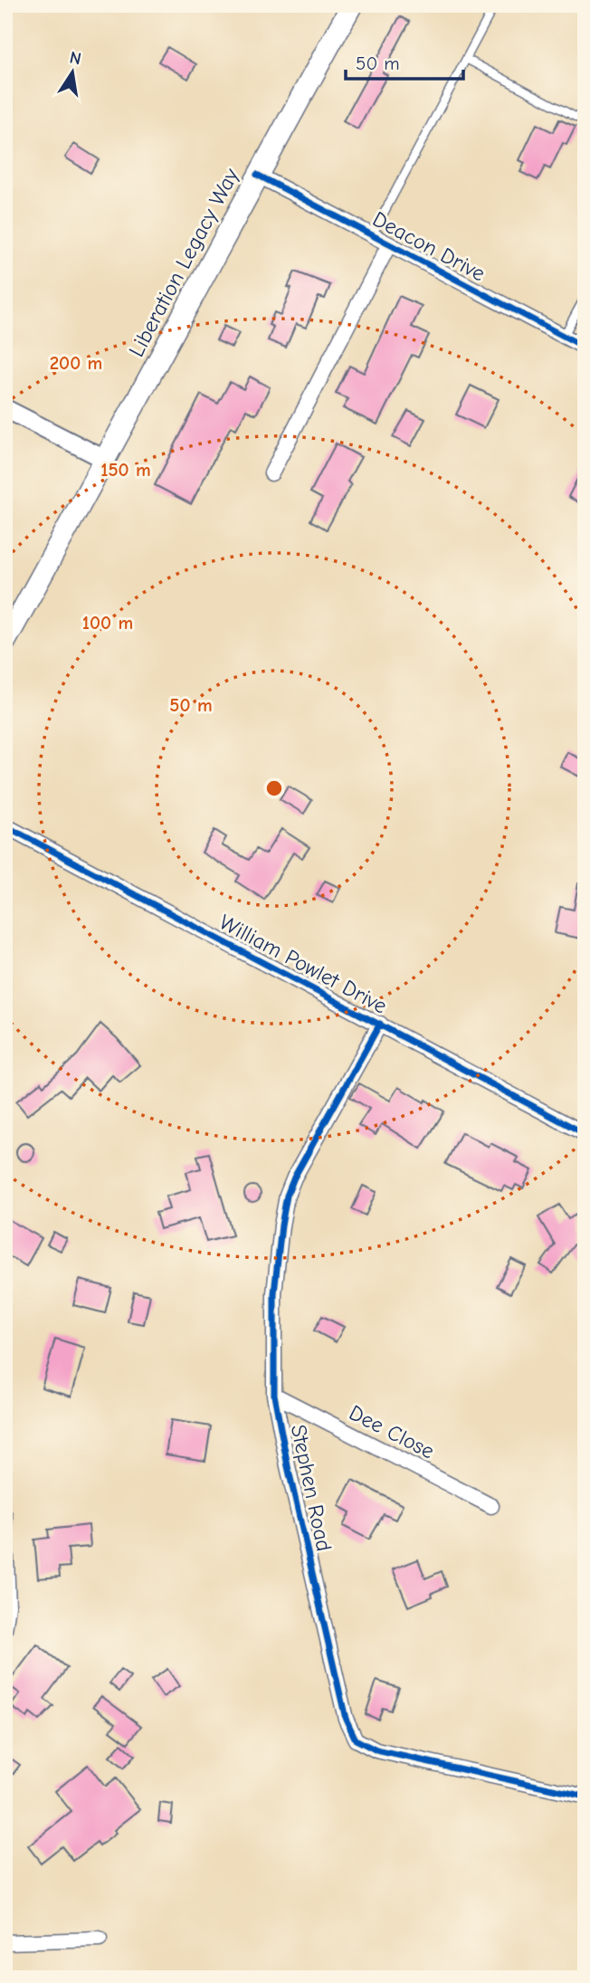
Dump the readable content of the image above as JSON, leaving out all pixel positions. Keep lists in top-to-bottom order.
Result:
{
  "streets": {
    "main road": ["Liberation Legacy Way"],
    "street": [
      "Deacon Drive",
      "William Powlet Drive",
      "Dee Close",
      "Stephen Road"
    ]
  },
  "crossings": [
    ["Deacon Drive", "Liberation Legacy Way"],
    ["William Powlet Drive", "Stephen Road"],
    ["Dee Close", "Stephen Road"]
  ],
  "scale_bar": "50 m",
  "north": "top",
  "rings": [
    "200 m",
    "150 m",
    "100 m",
    "50 m"
  ]
}
